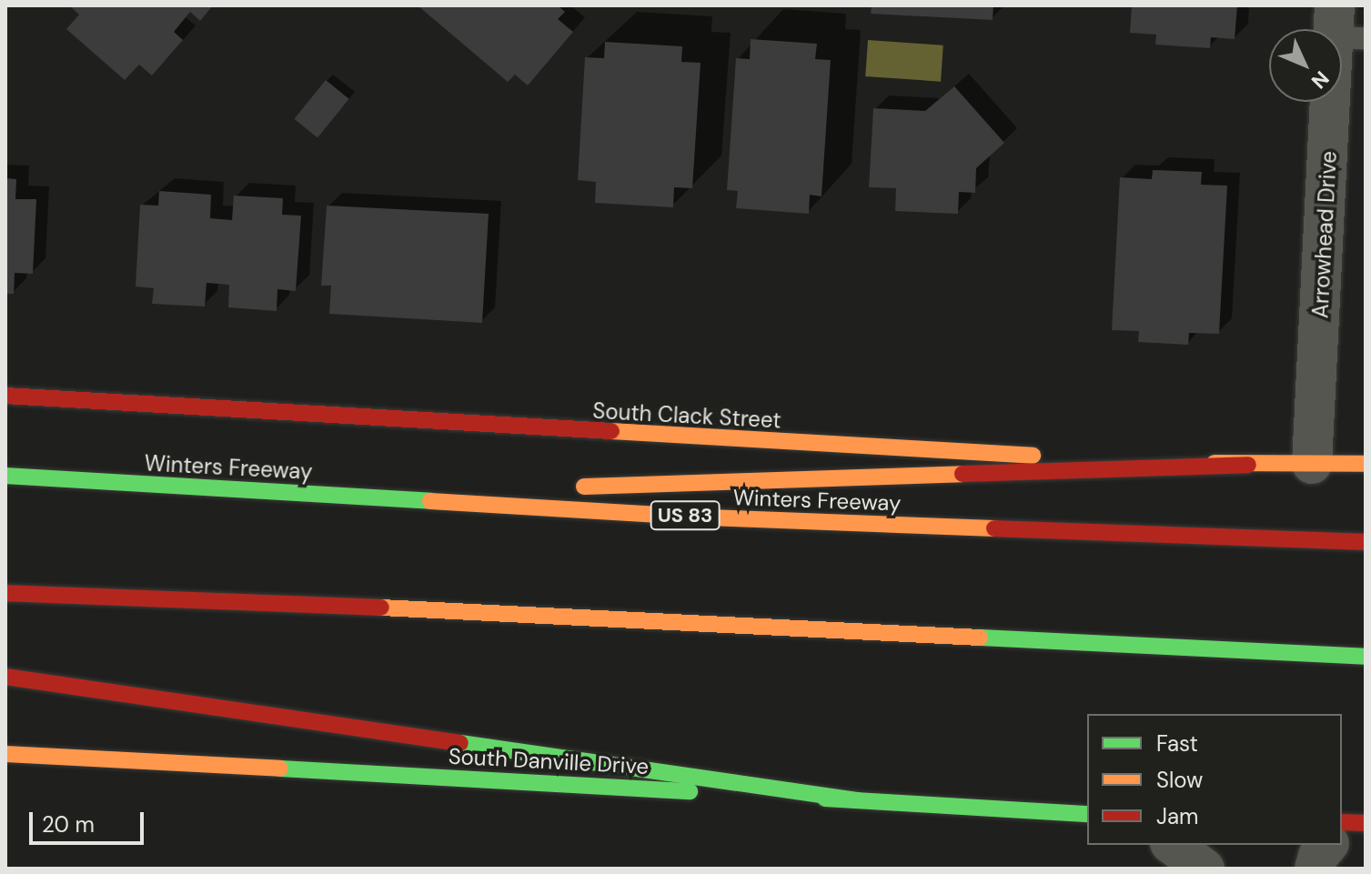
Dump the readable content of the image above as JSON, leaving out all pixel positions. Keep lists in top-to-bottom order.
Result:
{
  "streets": {
    "main road": [
      "South Clack Street",
      "Winters Freeway",
      "US 83",
      "South Danville Drive"
    ],
    "street": ["Arrowhead Drive"]
  },
  "crossings": [
    ["Arrowhead Drive", "South Clack Street"]
  ],
  "legend": ["Fast", "Slow", "Jam"],
  "scale_bar": "20 m",
  "north": "bottom right"
}
